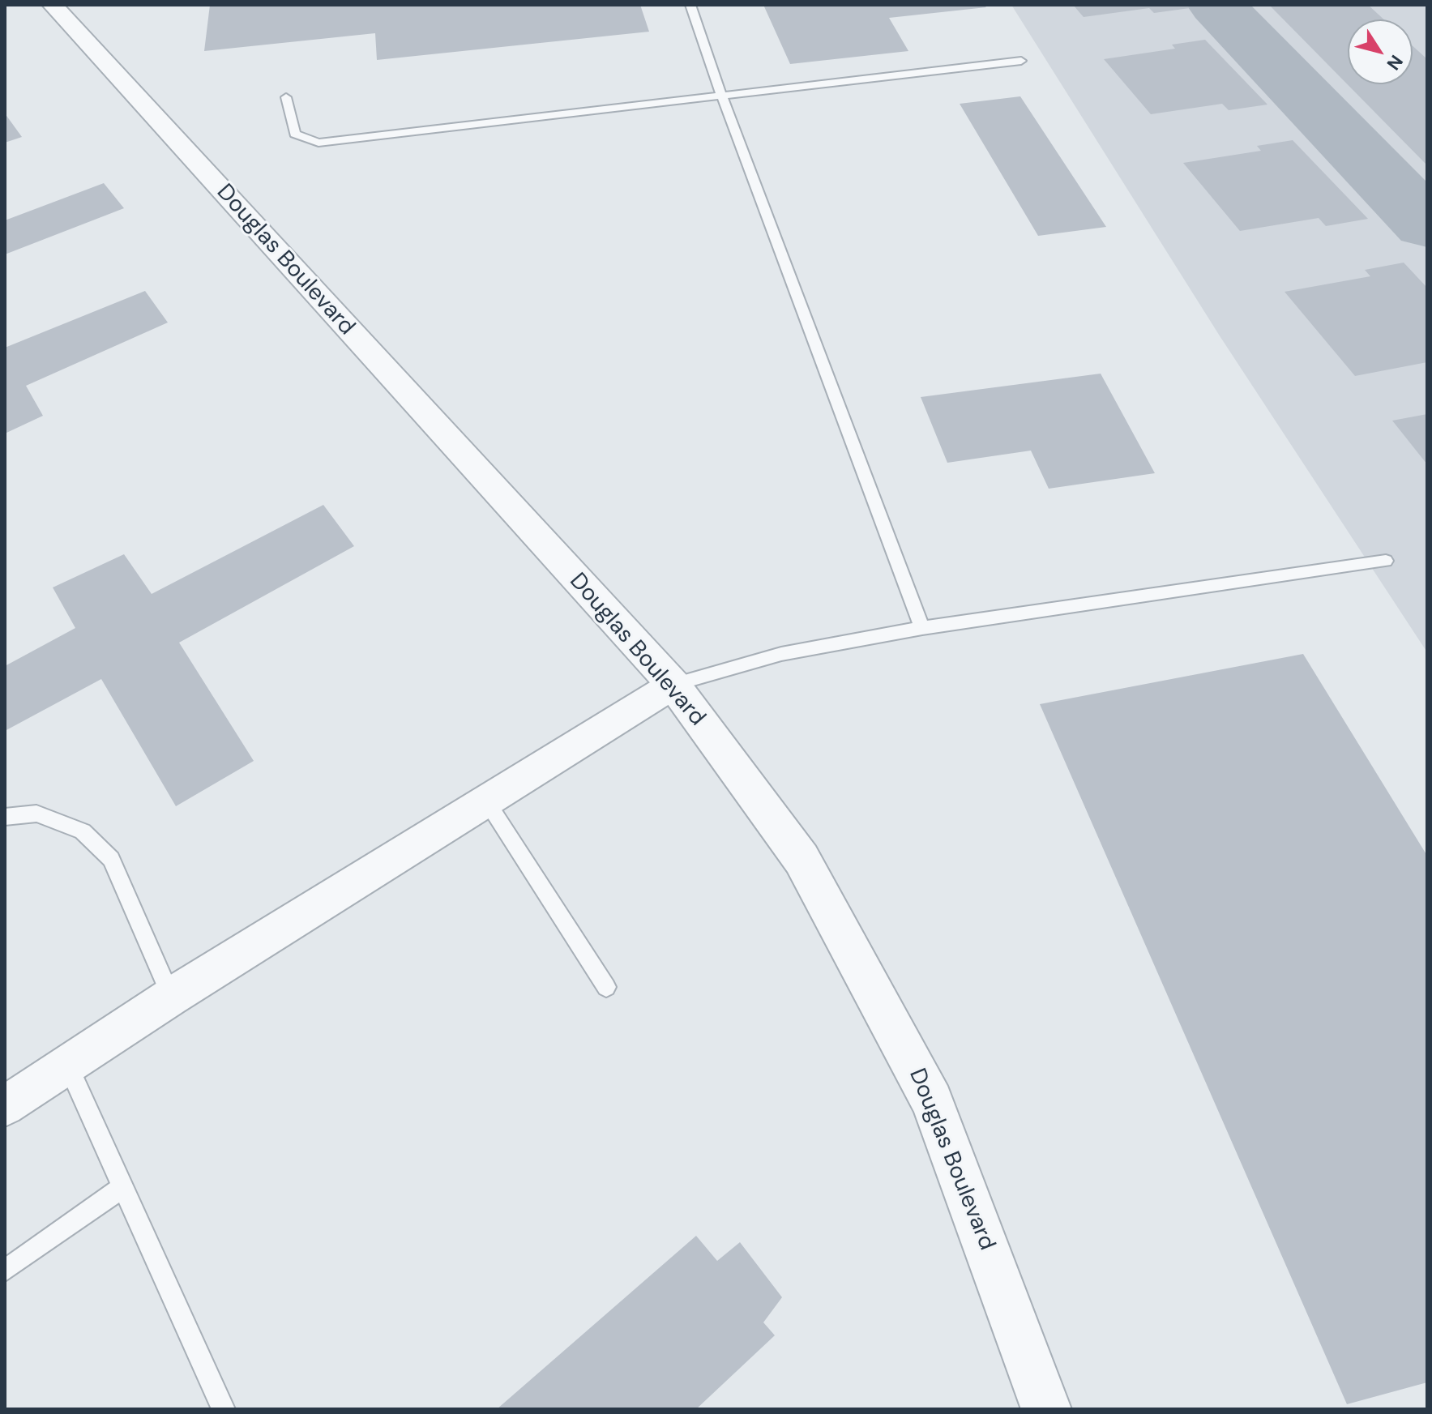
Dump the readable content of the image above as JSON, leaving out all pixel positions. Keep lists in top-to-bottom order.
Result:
{
  "streets": {
    "street": ["Douglas Boulevard"]
  },
  "north": "bottom right"
}
